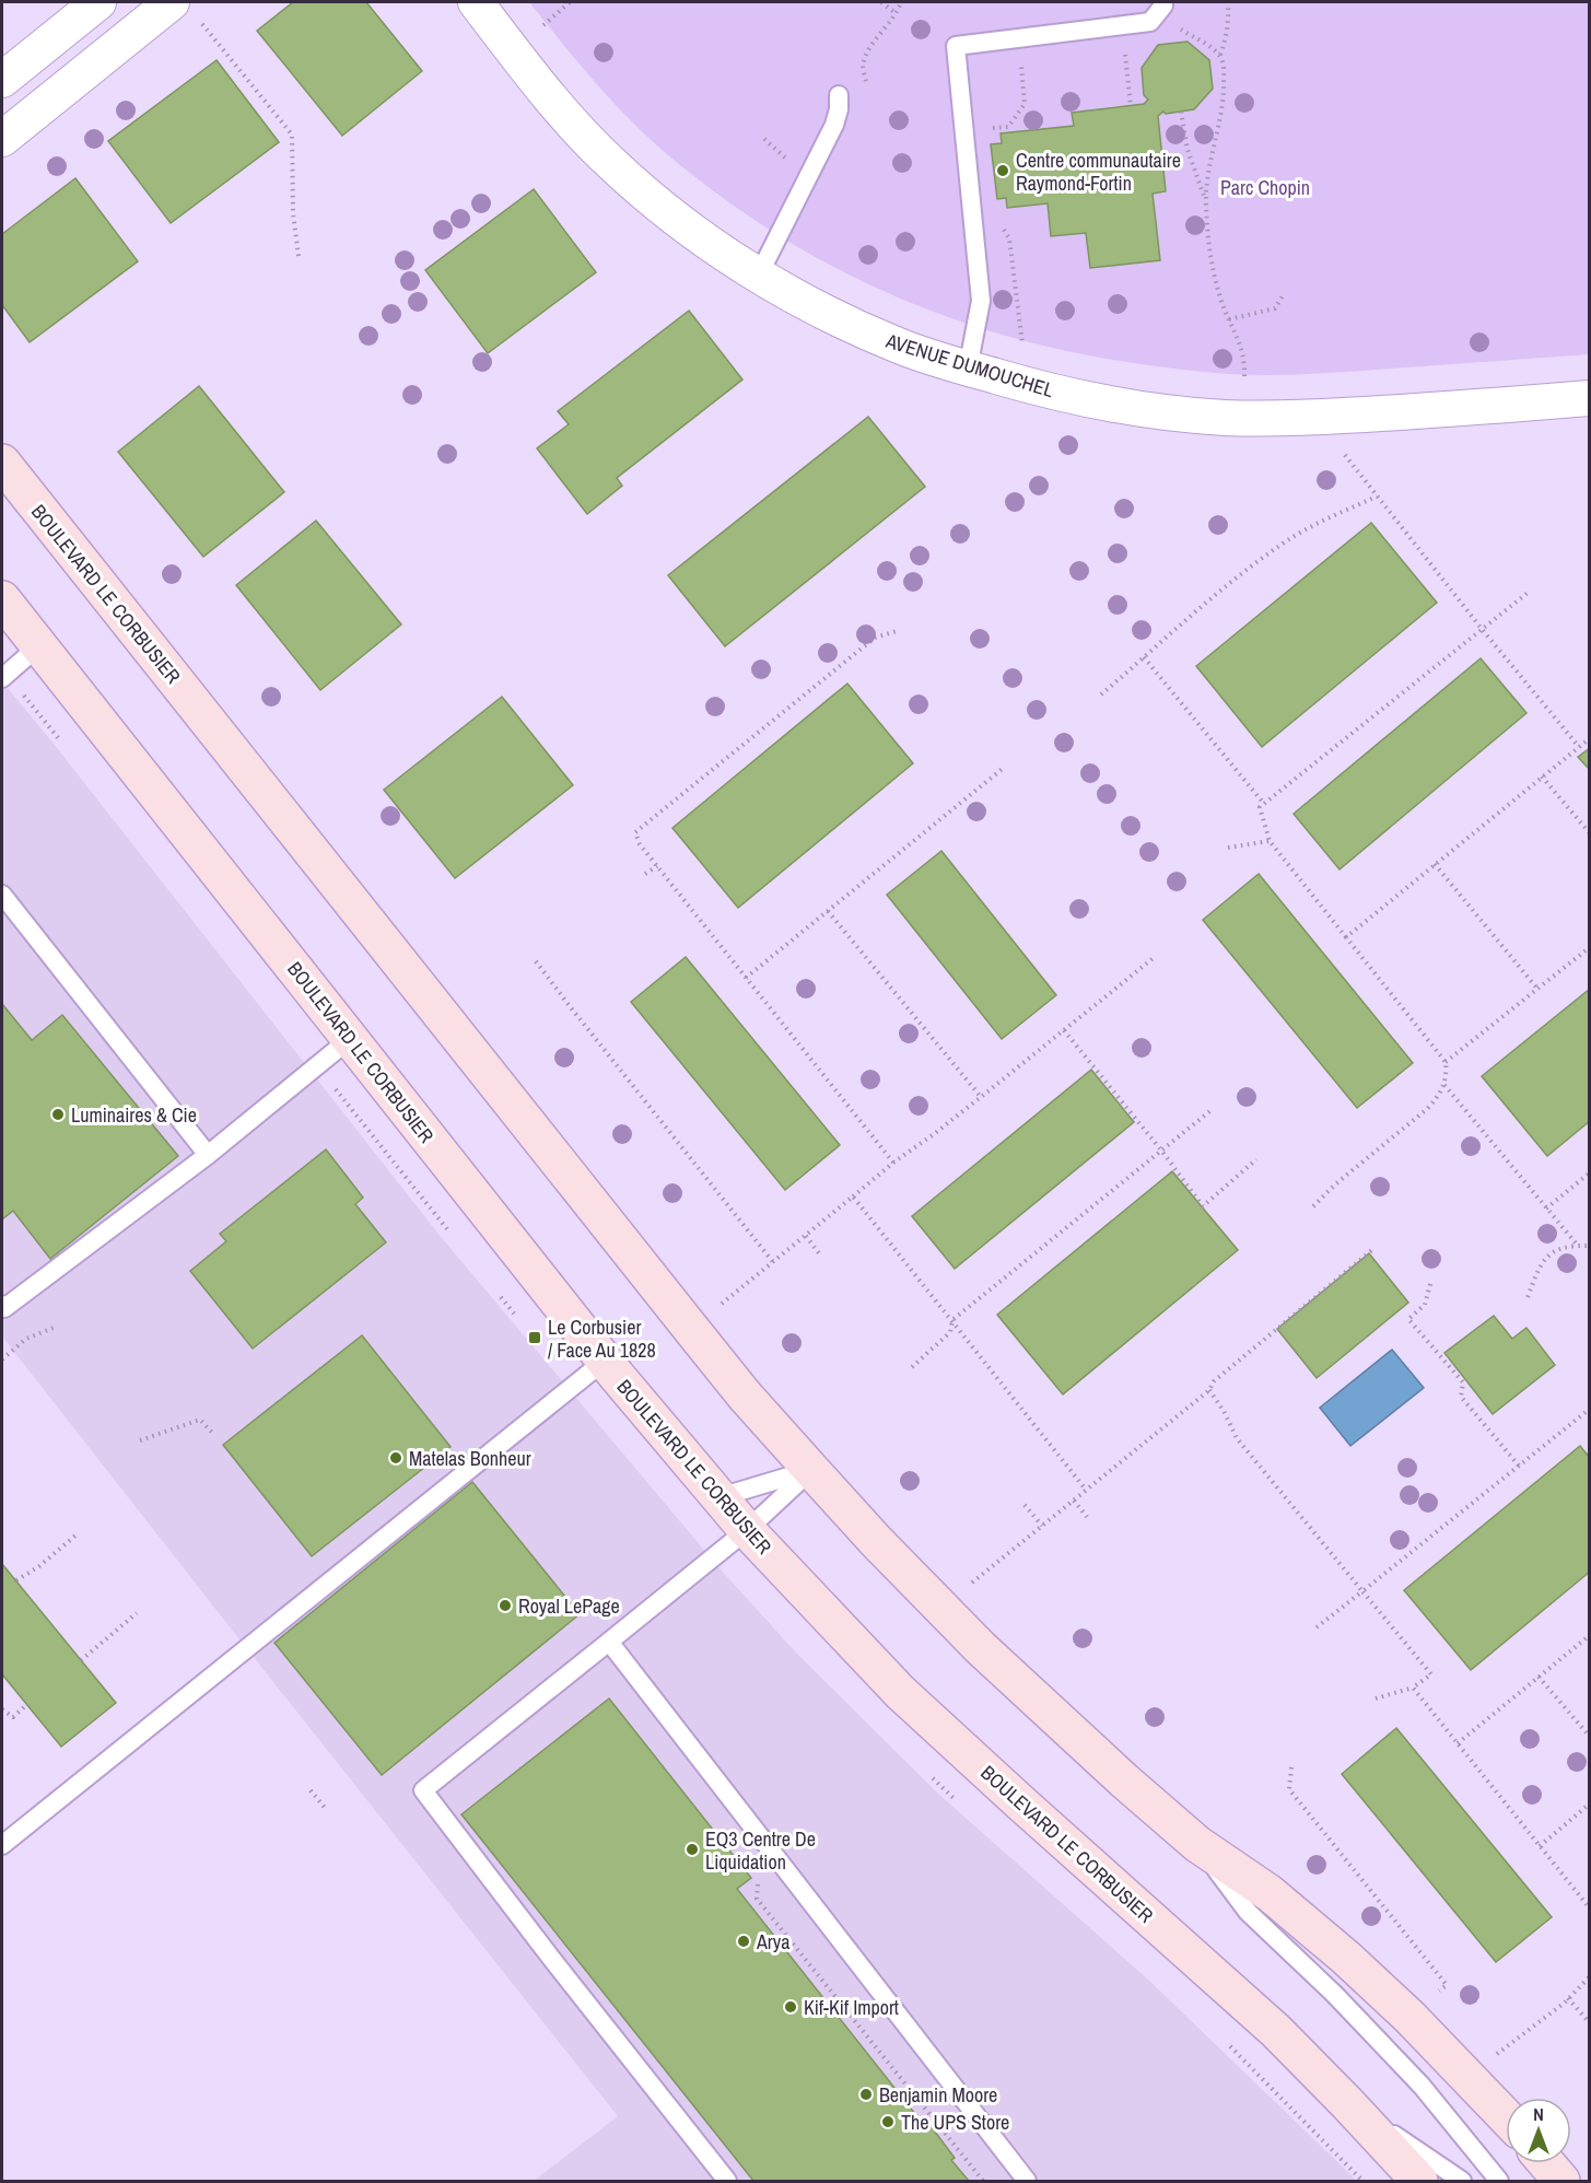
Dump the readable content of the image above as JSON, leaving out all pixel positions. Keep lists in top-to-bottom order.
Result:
{
  "streets": {
    "street": ["AVENUE DUMOUCHEL", "BOULEVARD LE CORBUSIER"]
  },
  "parks": ["Parc Chopin"],
  "places": {
    "other": [
      "Centre communautaire Raymond-Fortin",
      "Luminaires & Cie",
      "Matelas Bonheur",
      "Royal LePage",
      "EQ3 Centre De Liquidation",
      "Arya",
      "Kif-Kif Import",
      "Benjamin Moore",
      "The UPS Store"
    ],
    "transit": ["Le Corbusier / Face Au 1828"]
  },
  "north": "top"
}
